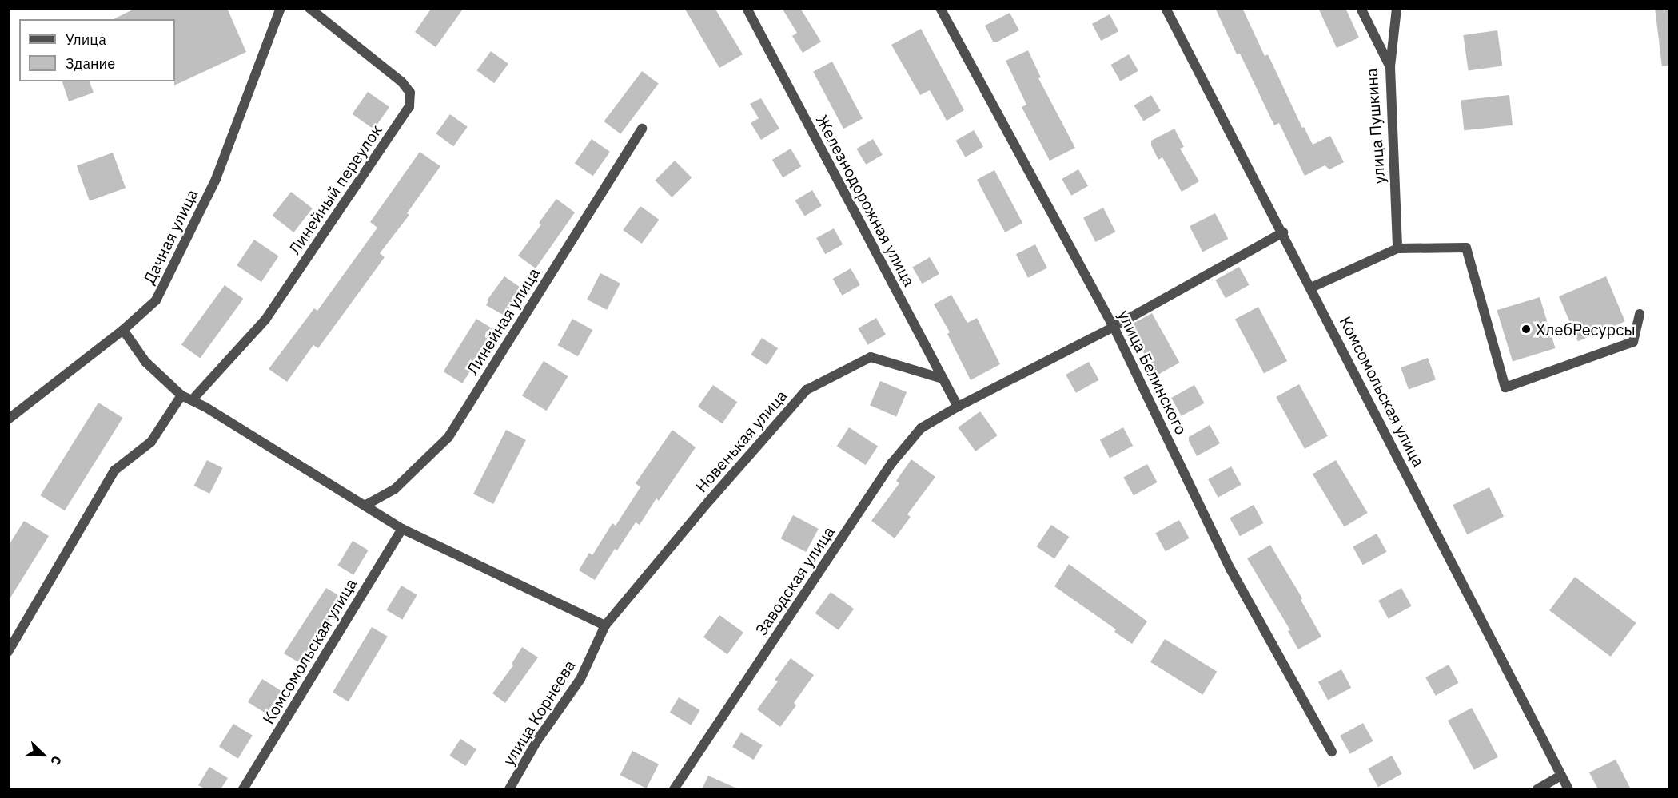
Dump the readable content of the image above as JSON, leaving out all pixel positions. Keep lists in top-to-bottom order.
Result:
{
  "streets": {
    "street": [
      "улица Пушкина",
      "Линейный переулок",
      "Железнодорожная улица",
      "Дачная улица",
      "Линейная улица",
      "улица Белинского",
      "Комсомольская улица",
      "Новенькая улица",
      "Заводская улица",
      "улица Корнеева"
    ]
  },
  "crossings": [
    ["Железнодорожная улица", "Новенькая улица"],
    ["Железнодорожная улица", "Заводская улица"],
    ["улица Белинского", "Заводская улица"],
    ["Комсомольская улица", "Заводская улица"],
    ["Новенькая улица", "улица Корнеева"]
  ],
  "places": ["ХлебРесурсы"],
  "legend": ["Улица", "Здание"],
  "north": "bottom right"
}
